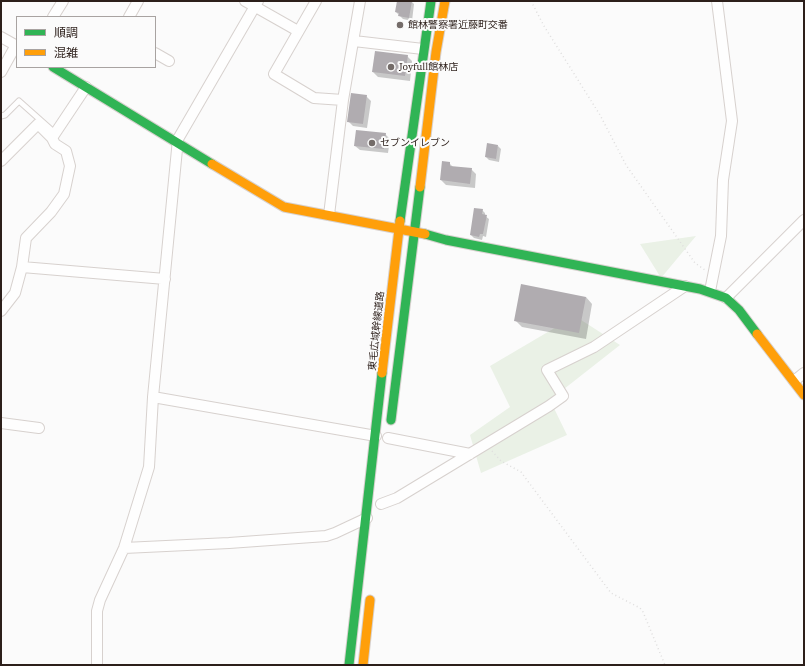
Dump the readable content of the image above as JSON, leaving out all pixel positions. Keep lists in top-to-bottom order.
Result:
{
  "streets": {
    "main road": ["東毛広域幹線道路"]
  },
  "places": ["館林警察署近藤町交番", "Joyfull館林店", "セブンイレブン"],
  "legend": ["順調", "混雑"]
}
